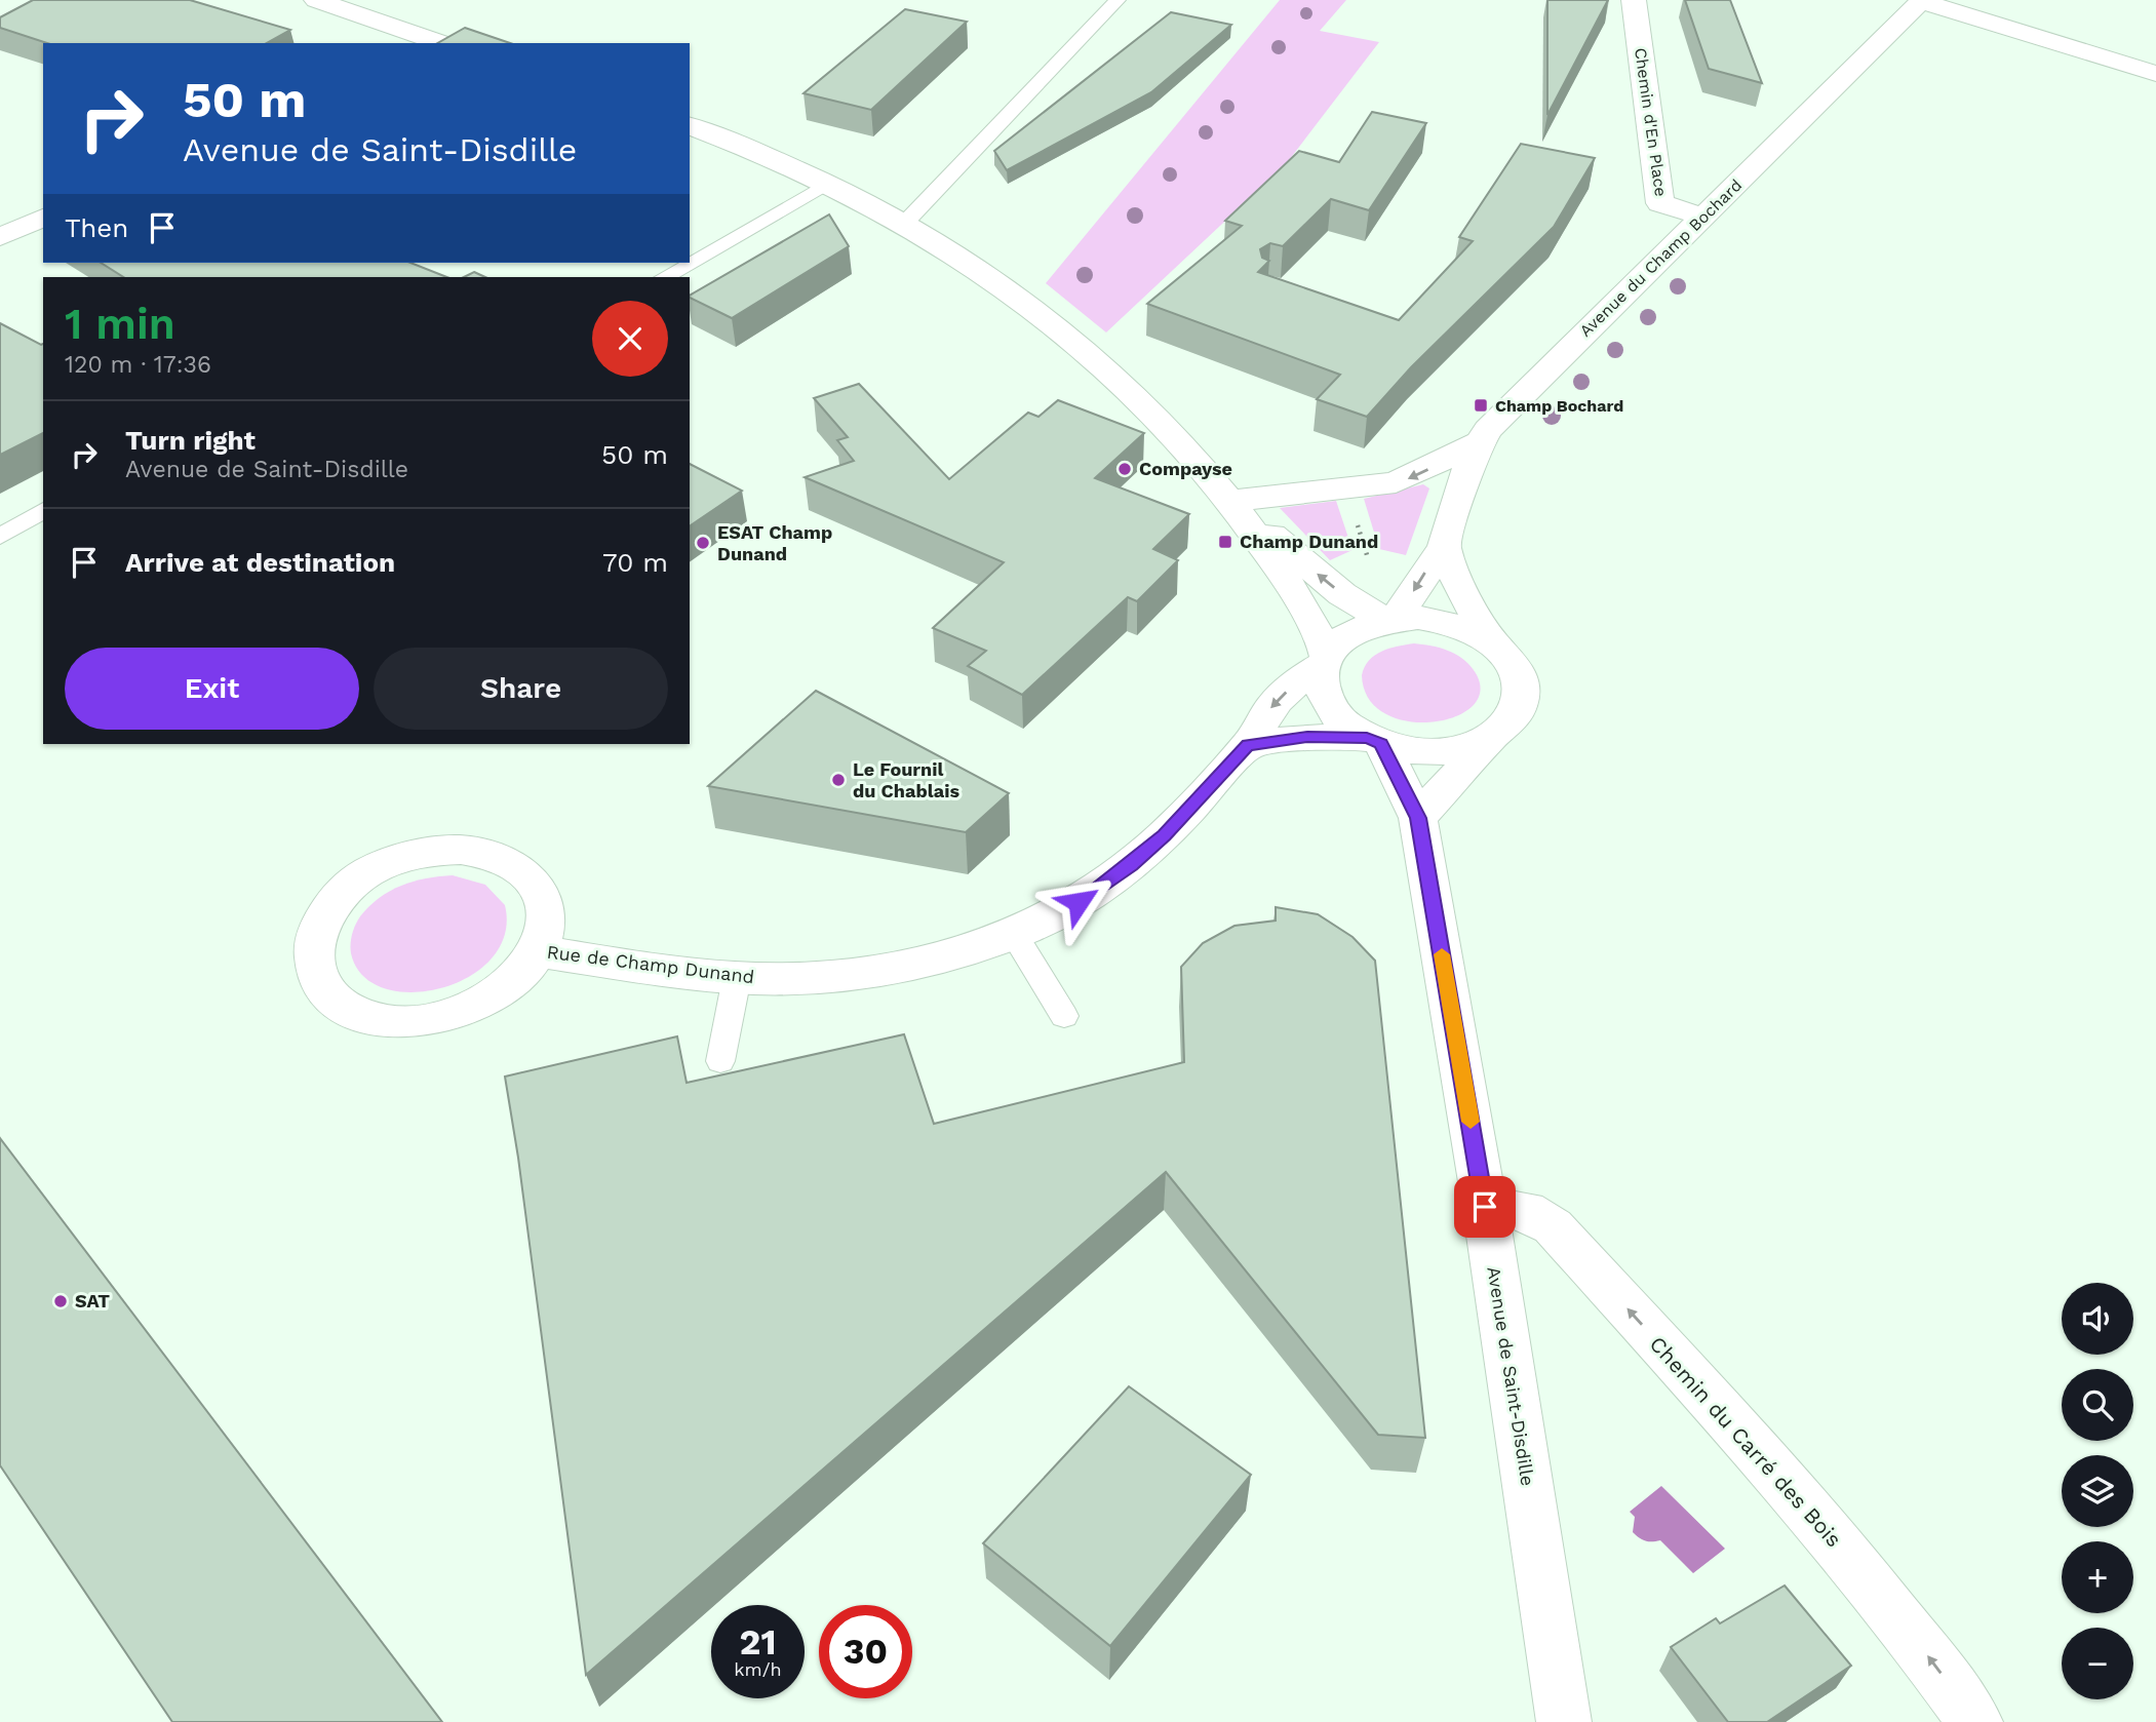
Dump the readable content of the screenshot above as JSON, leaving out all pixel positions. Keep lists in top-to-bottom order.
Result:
{
  "streets": {
    "street": [
      "Chemin d'En Place",
      "Avenue du Champ Bochard",
      "Rue de Champ Dunand",
      "Avenue de Saint-Disdille",
      "Chemin du Carré des Bois"
    ]
  },
  "crossings": [
    ["Chemin d'En Place", "Avenue du Champ Bochard"],
    ["Avenue du Champ Bochard", "Rue de Champ Dunand"],
    ["Avenue du Champ Bochard", "Avenue de Saint-Disdille"],
    ["Rue de Champ Dunand", "Avenue de Saint-Disdille"],
    ["Avenue de Saint-Disdille", "Chemin du Carré des Bois"]
  ],
  "one_way": ["Chemin du Carré des Bois"],
  "places": {
    "transit": ["Champ Bochard", "Champ Dunand"],
    "other": [
      "Compayse",
      "ESAT Champ Dunand",
      "Le Fournil du Chablais",
      "SAT"
    ]
  },
  "page": {
    "turn": ["50 m", "Avenue de Saint-Disdille"],
    "then": "Then",
    "heading": ["1 min", "120 m · 17:36"],
    "list": [
      {
        "name": "Turn right",
        "note": "Avenue de Saint-Disdille",
        "value": "50 m"
      },
      {
        "name": "Arrive at destination",
        "value": "70 m"
      }
    ],
    "buttons": ["Exit", "Share"],
    "map_buttons": ["+", "−"],
    "speed": "21 km/h",
    "limit": "30"
  }
}
